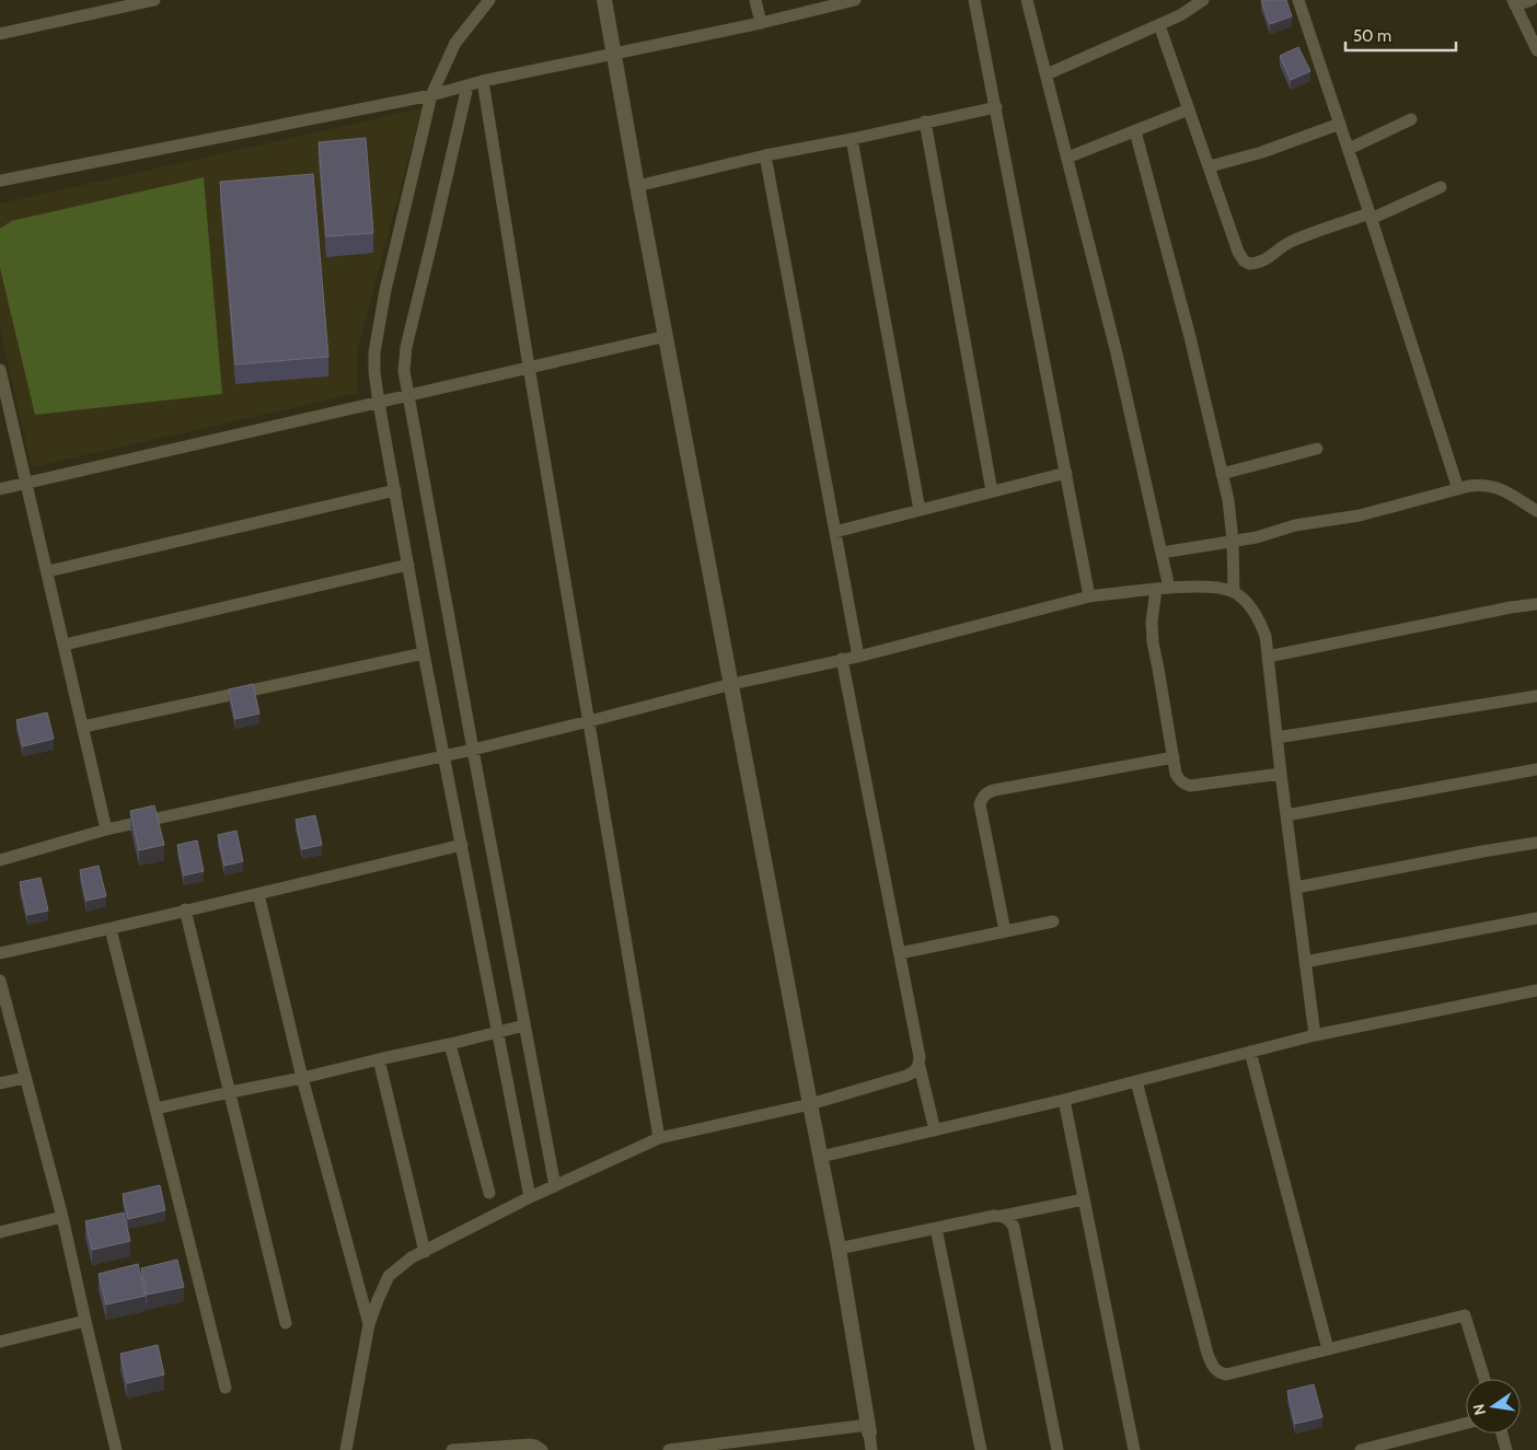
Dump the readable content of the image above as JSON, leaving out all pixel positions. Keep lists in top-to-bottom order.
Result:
{
  "scale_bar": "50 m",
  "north": "left"
}
